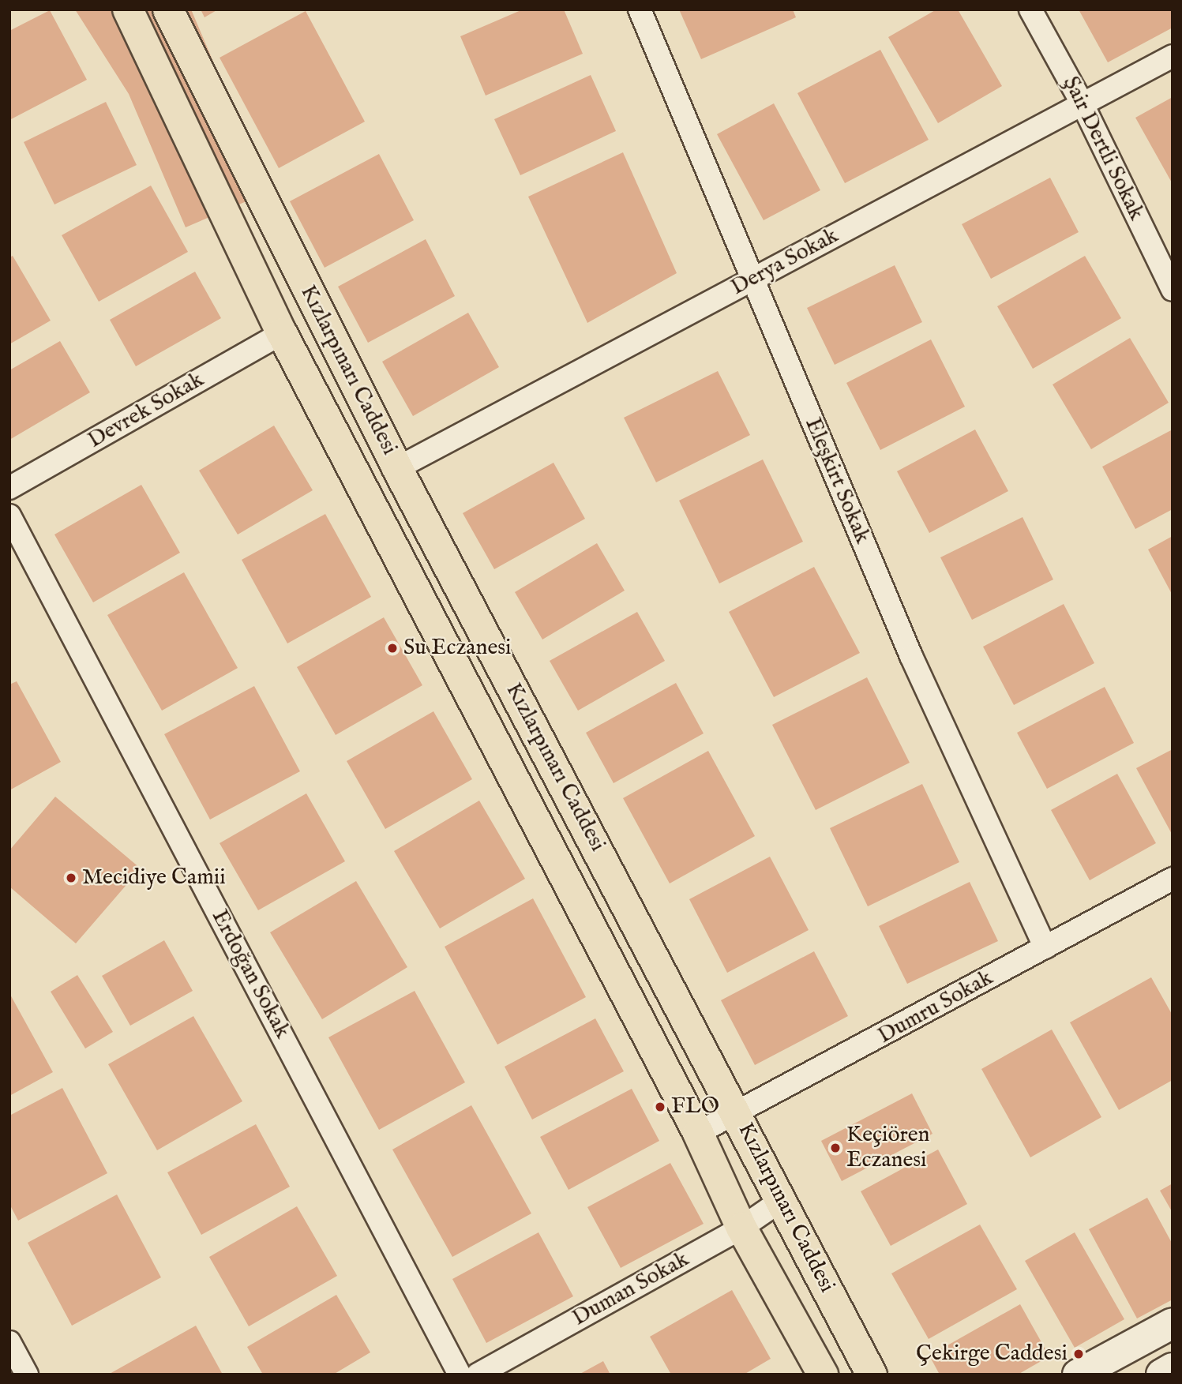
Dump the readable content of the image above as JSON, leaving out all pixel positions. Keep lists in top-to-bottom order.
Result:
{
  "streets": {
    "main road": ["Kızlarpınarı Caddesi"],
    "street": [
      "Şair Dertli Sokak",
      "Derya Sokak",
      "Devrek Sokak",
      "Eleşkirt Sokak",
      "Erdoğan Sokak",
      "Dumru Sokak",
      "Duman Sokak"
    ]
  },
  "crossings": [
    ["Şair Dertli Sokak", "Derya Sokak"],
    ["Derya Sokak", "Kızlarpınarı Caddesi"],
    ["Derya Sokak", "Eleşkirt Sokak"],
    ["Kızlarpınarı Caddesi", "Devrek Sokak"],
    ["Kızlarpınarı Caddesi", "Dumru Sokak"],
    ["Kızlarpınarı Caddesi", "Duman Sokak"],
    ["Eleşkirt Sokak", "Dumru Sokak"]
  ],
  "places": [
    "Su Eczanesi",
    "Mecidiye Camii",
    "FLO",
    "Keçiören Eczanesi",
    "Çekirge Caddesi"
  ]
}
